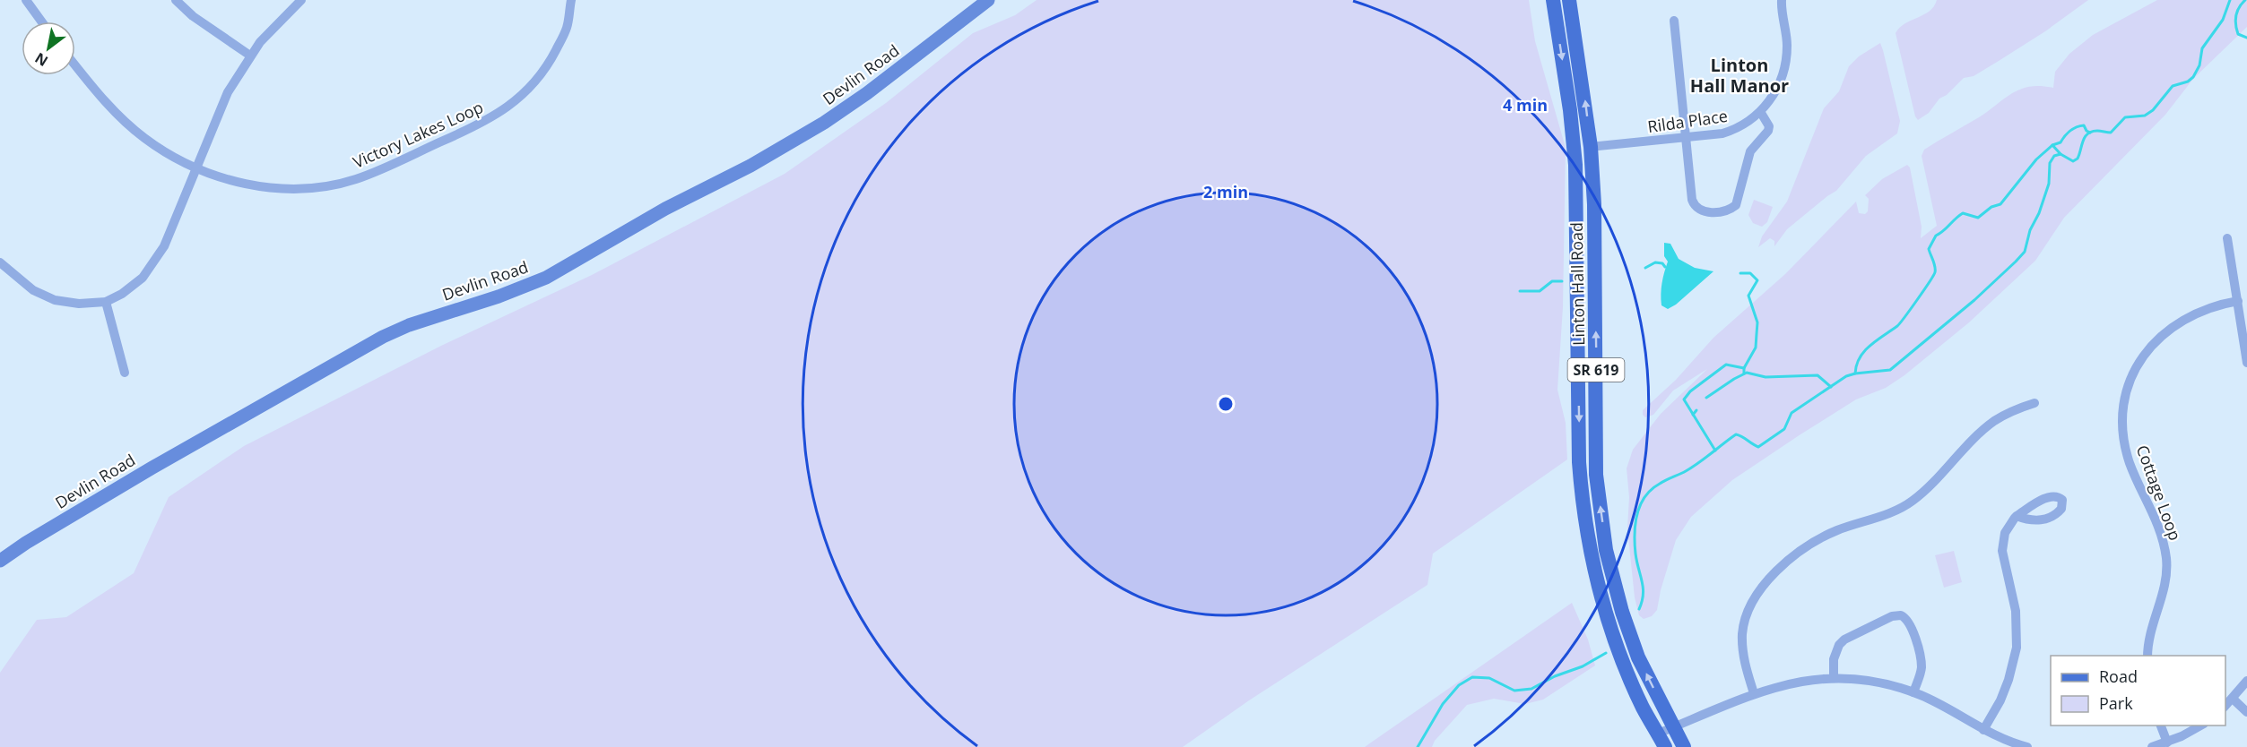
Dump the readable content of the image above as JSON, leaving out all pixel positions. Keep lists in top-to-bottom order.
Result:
{
  "streets": {
    "main road": ["Devlin Road", "Linton Hall Road", "SR 619"],
    "street": ["Rilda Place", "Victory Lakes Loop", "Cottage Loop"]
  },
  "crossings": [
    ["Rilda Place", "Linton Hall Road"]
  ],
  "districts": ["Linton Hall Manor"],
  "legend": ["Road", "Park"],
  "north": "bottom left",
  "rings": ["4 min", "2 min"]
}
